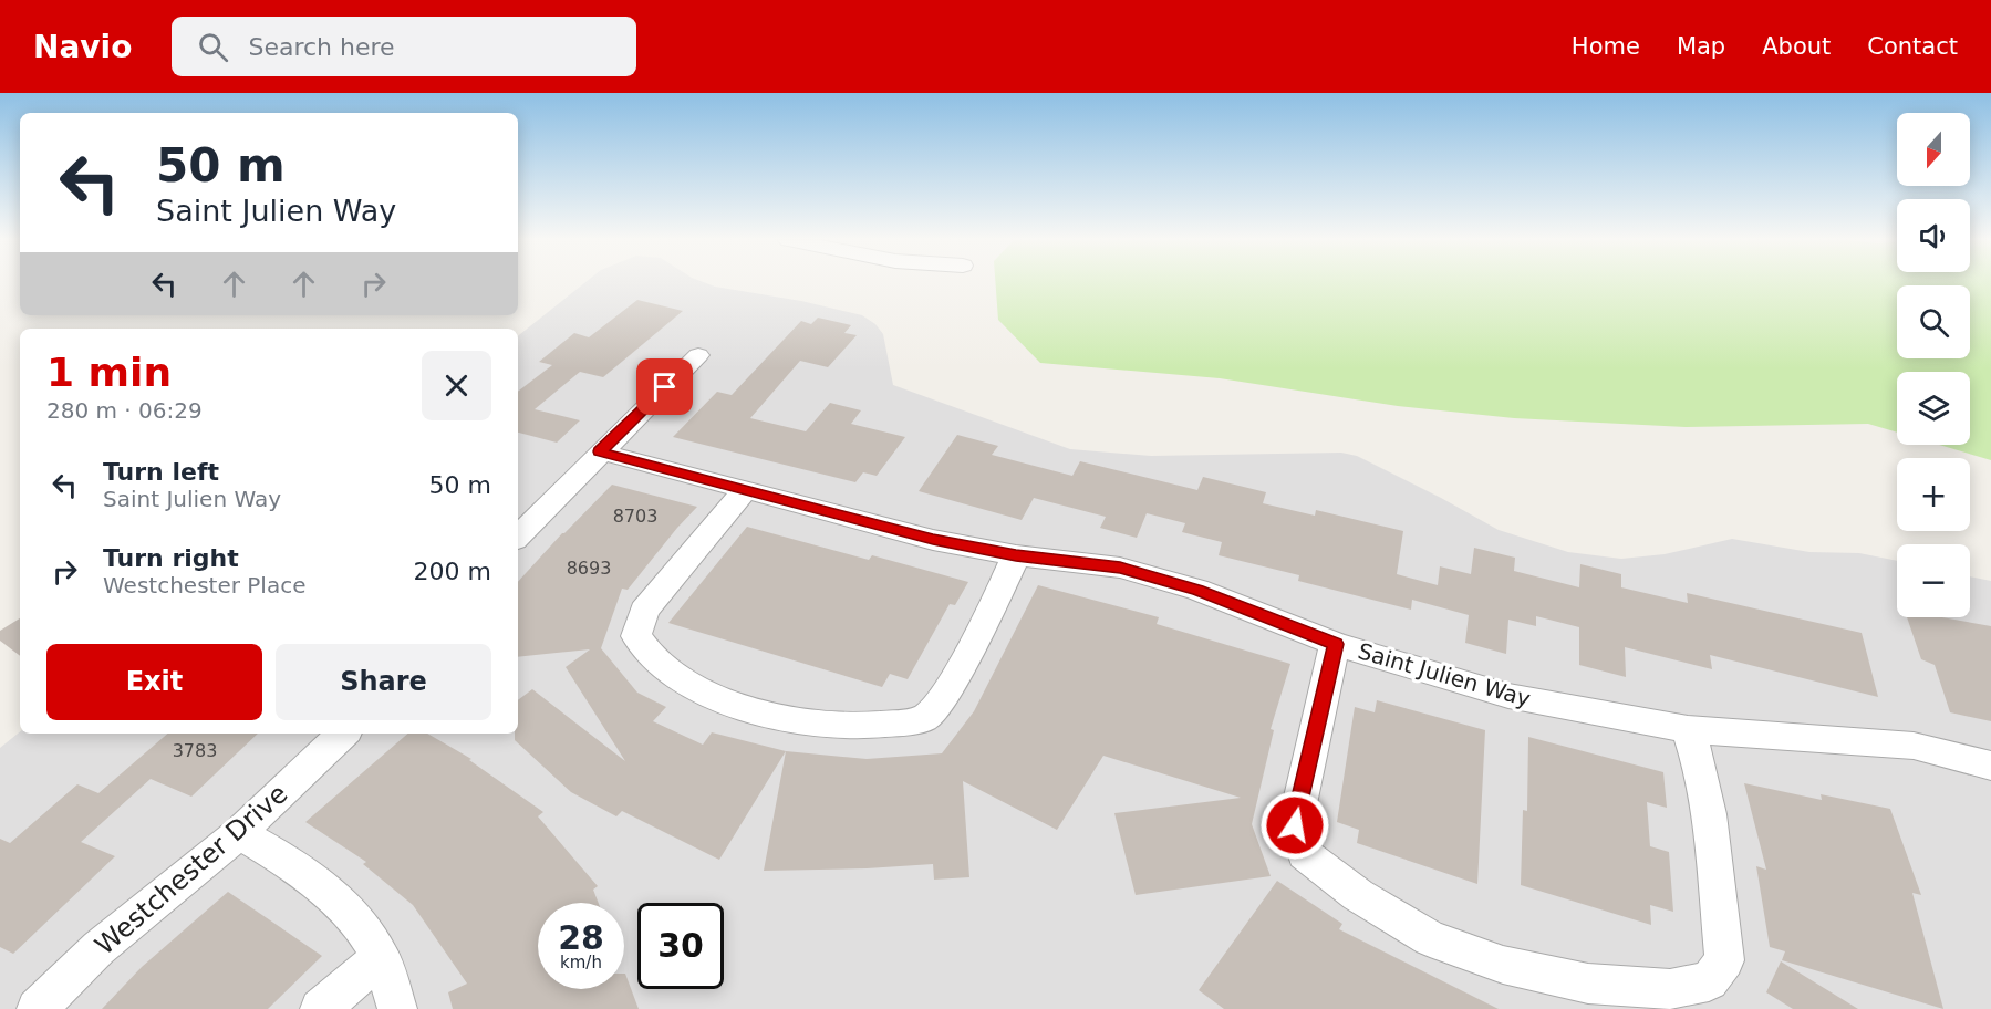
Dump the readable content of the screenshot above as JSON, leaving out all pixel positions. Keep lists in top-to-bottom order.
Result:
{
  "streets": {
    "street": ["Saint Julien Way", "Westchester Drive"]
  },
  "house_numbers": ["8703", "8693", "3783"],
  "north": "bottom",
  "page": {
    "header": "Navio",
    "search": "Search here",
    "nav": [
      "Home",
      "Map",
      "About",
      "Contact"
    ],
    "map_buttons": ["+", "−"],
    "turn": ["50 m", "Saint Julien Way"],
    "heading": ["1 min", "280 m · 06:29"],
    "list": [
      {
        "name": "Turn left",
        "note": "Saint Julien Way",
        "value": "50 m"
      },
      {
        "name": "Turn right",
        "note": "Westchester Place",
        "value": "200 m"
      }
    ],
    "buttons": ["Exit", "Share"],
    "speed": "28 km/h",
    "limit": "30"
  }
}
